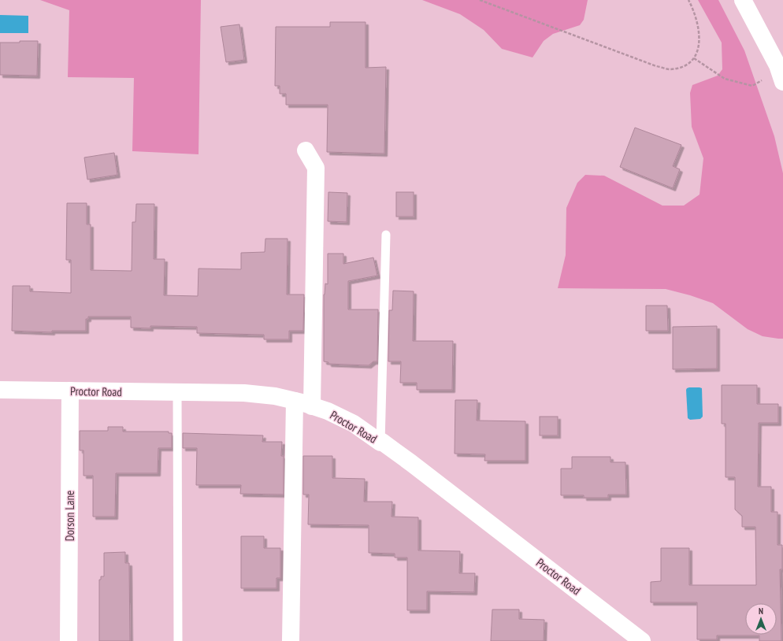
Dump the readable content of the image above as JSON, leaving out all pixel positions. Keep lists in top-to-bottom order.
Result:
{
  "streets": {
    "street": ["Proctor Road", "Dorson Lane"]
  },
  "crossings": [
    ["Proctor Road", "Dorson Lane"]
  ],
  "north": "top"
}
